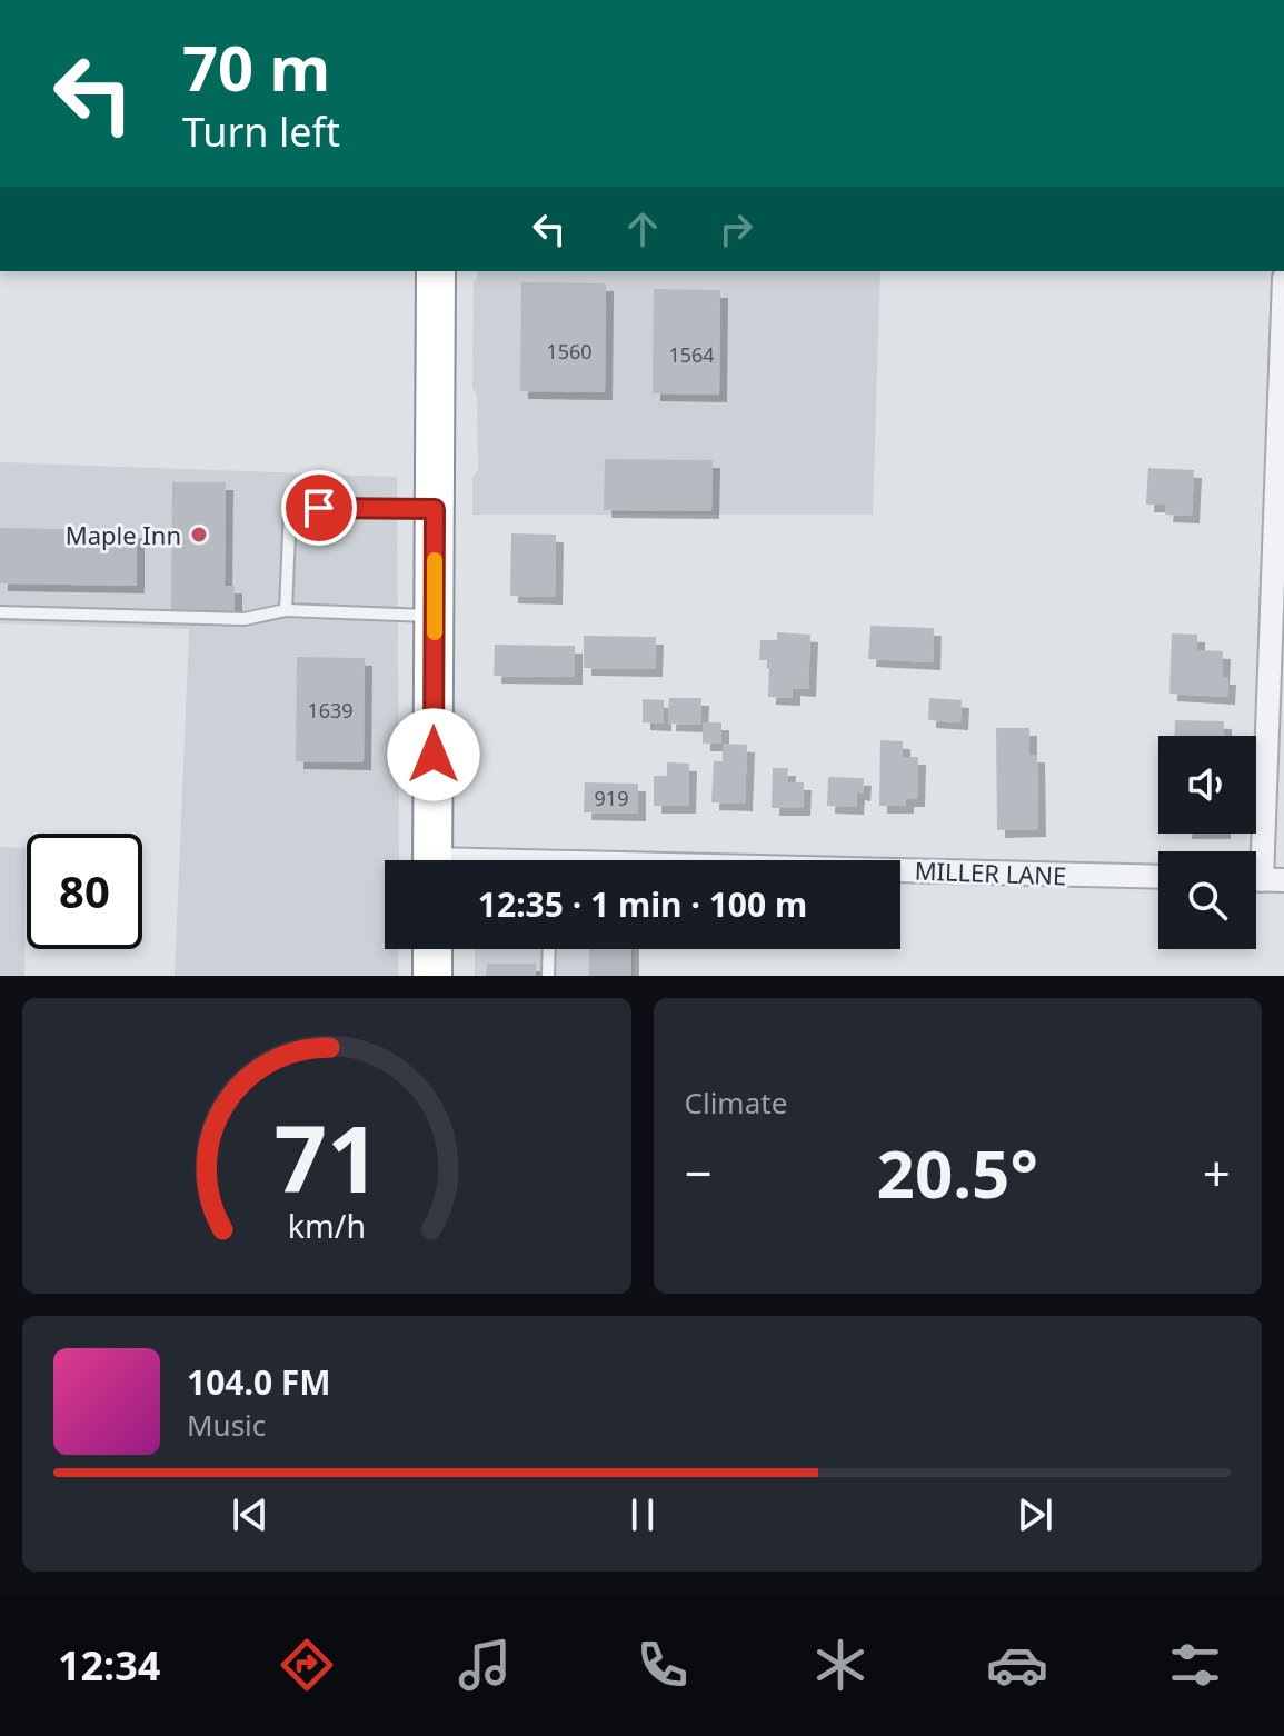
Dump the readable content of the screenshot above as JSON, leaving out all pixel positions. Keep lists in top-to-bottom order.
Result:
{
  "streets": {
    "street": ["MILLER LANE"]
  },
  "places": ["Maple Inn"],
  "house_numbers": [
    "1560",
    "1564",
    "1639",
    "919"
  ],
  "page": {
    "turn": ["70 m", "Turn left"],
    "limit": "80",
    "trip": "12:35 · 1 min · 100 m",
    "tile": "Climate",
    "heat": ["−", "20.5°", "+"],
    "song": ["104.0 FM", "Music"],
    "tabs": "12:34",
    "gauge": ["71", "km/h"]
  }
}
